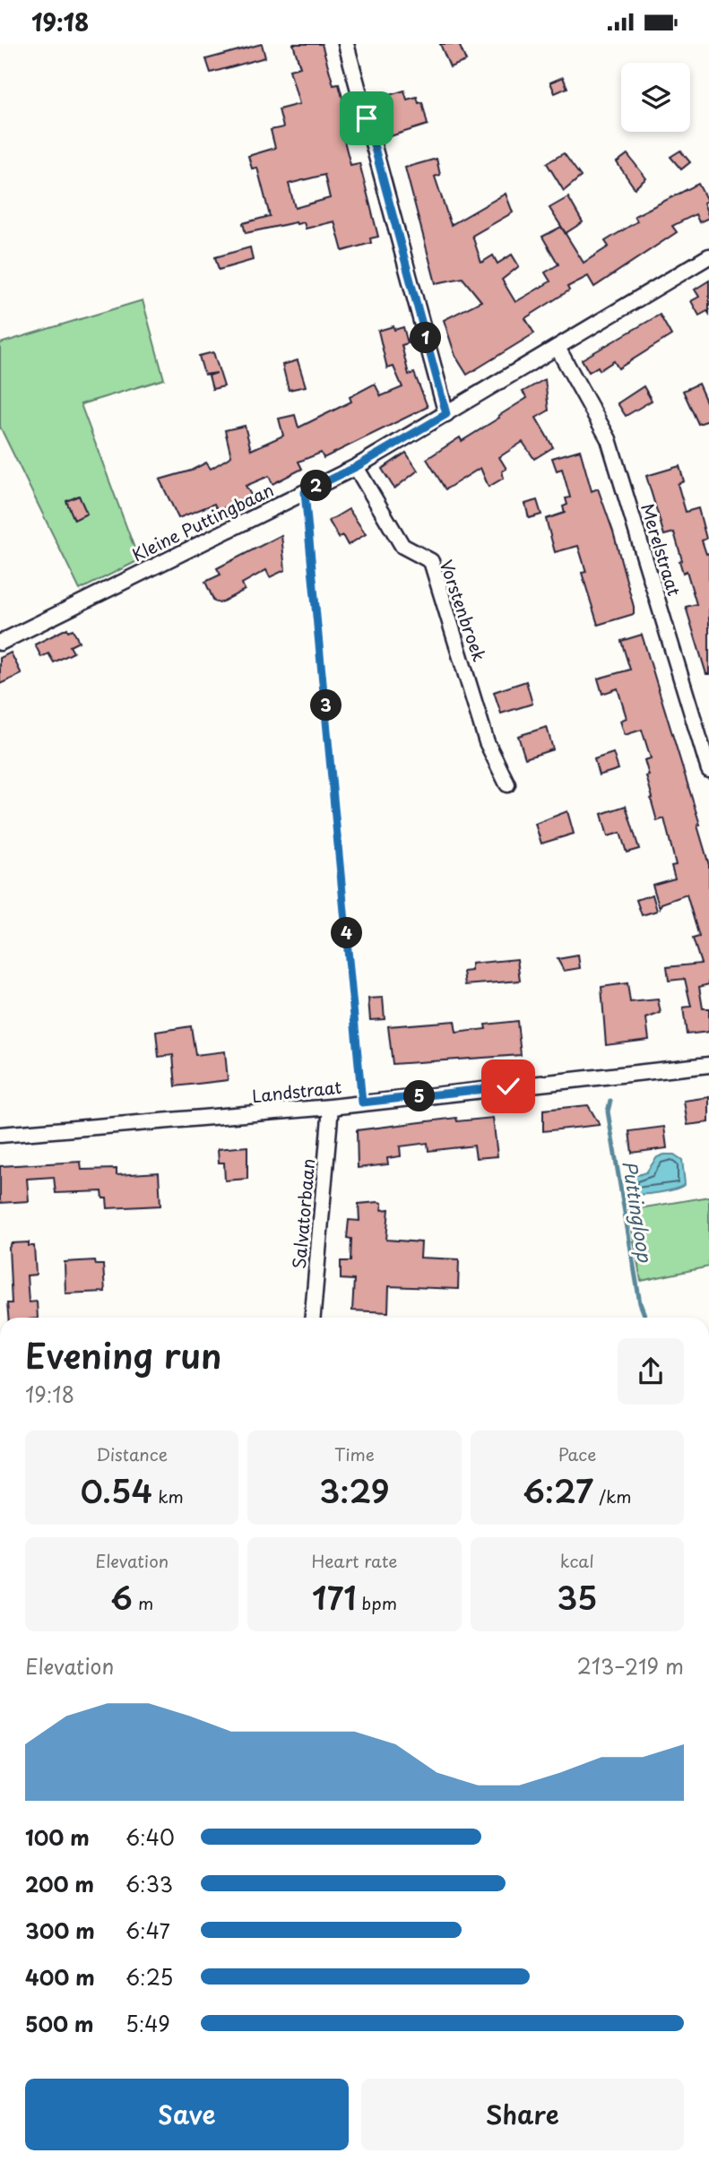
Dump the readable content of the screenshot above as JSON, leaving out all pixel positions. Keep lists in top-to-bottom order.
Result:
{
  "streets": {
    "street": [
      "Kleine Puttingbaan",
      "Merelstraat",
      "Vorstenbroek",
      "Landstraat",
      "Salvatorbaan"
    ]
  },
  "crossings": [
    ["Kleine Puttingbaan", "Merelstraat"],
    ["Kleine Puttingbaan", "Vorstenbroek"],
    ["Landstraat", "Salvatorbaan"]
  ],
  "water": ["Puttingloop"],
  "page": {
    "status": "19:18",
    "pins": [
      "1",
      "2",
      "3",
      "4",
      "5"
    ],
    "heading": ["Evening run", "19:18"],
    "stats": [
      ["Distance", "0.54 km"],
      ["Time", "3:29"],
      ["Pace", "6:27 /km"],
      ["Elevation", "6 m"],
      ["Heart rate", "171 bpm"],
      ["kcal", "35"]
    ],
    "chart": ["Elevation", "213–219 m"],
    "list": [
      {
        "name": "100 m",
        "note": "6:40"
      },
      {
        "name": "200 m",
        "note": "6:33"
      },
      {
        "name": "300 m",
        "note": "6:47"
      },
      {
        "name": "400 m",
        "note": "6:25"
      },
      {
        "name": "500 m",
        "note": "5:49"
      }
    ],
    "buttons": ["Save", "Share"]
  }
}
